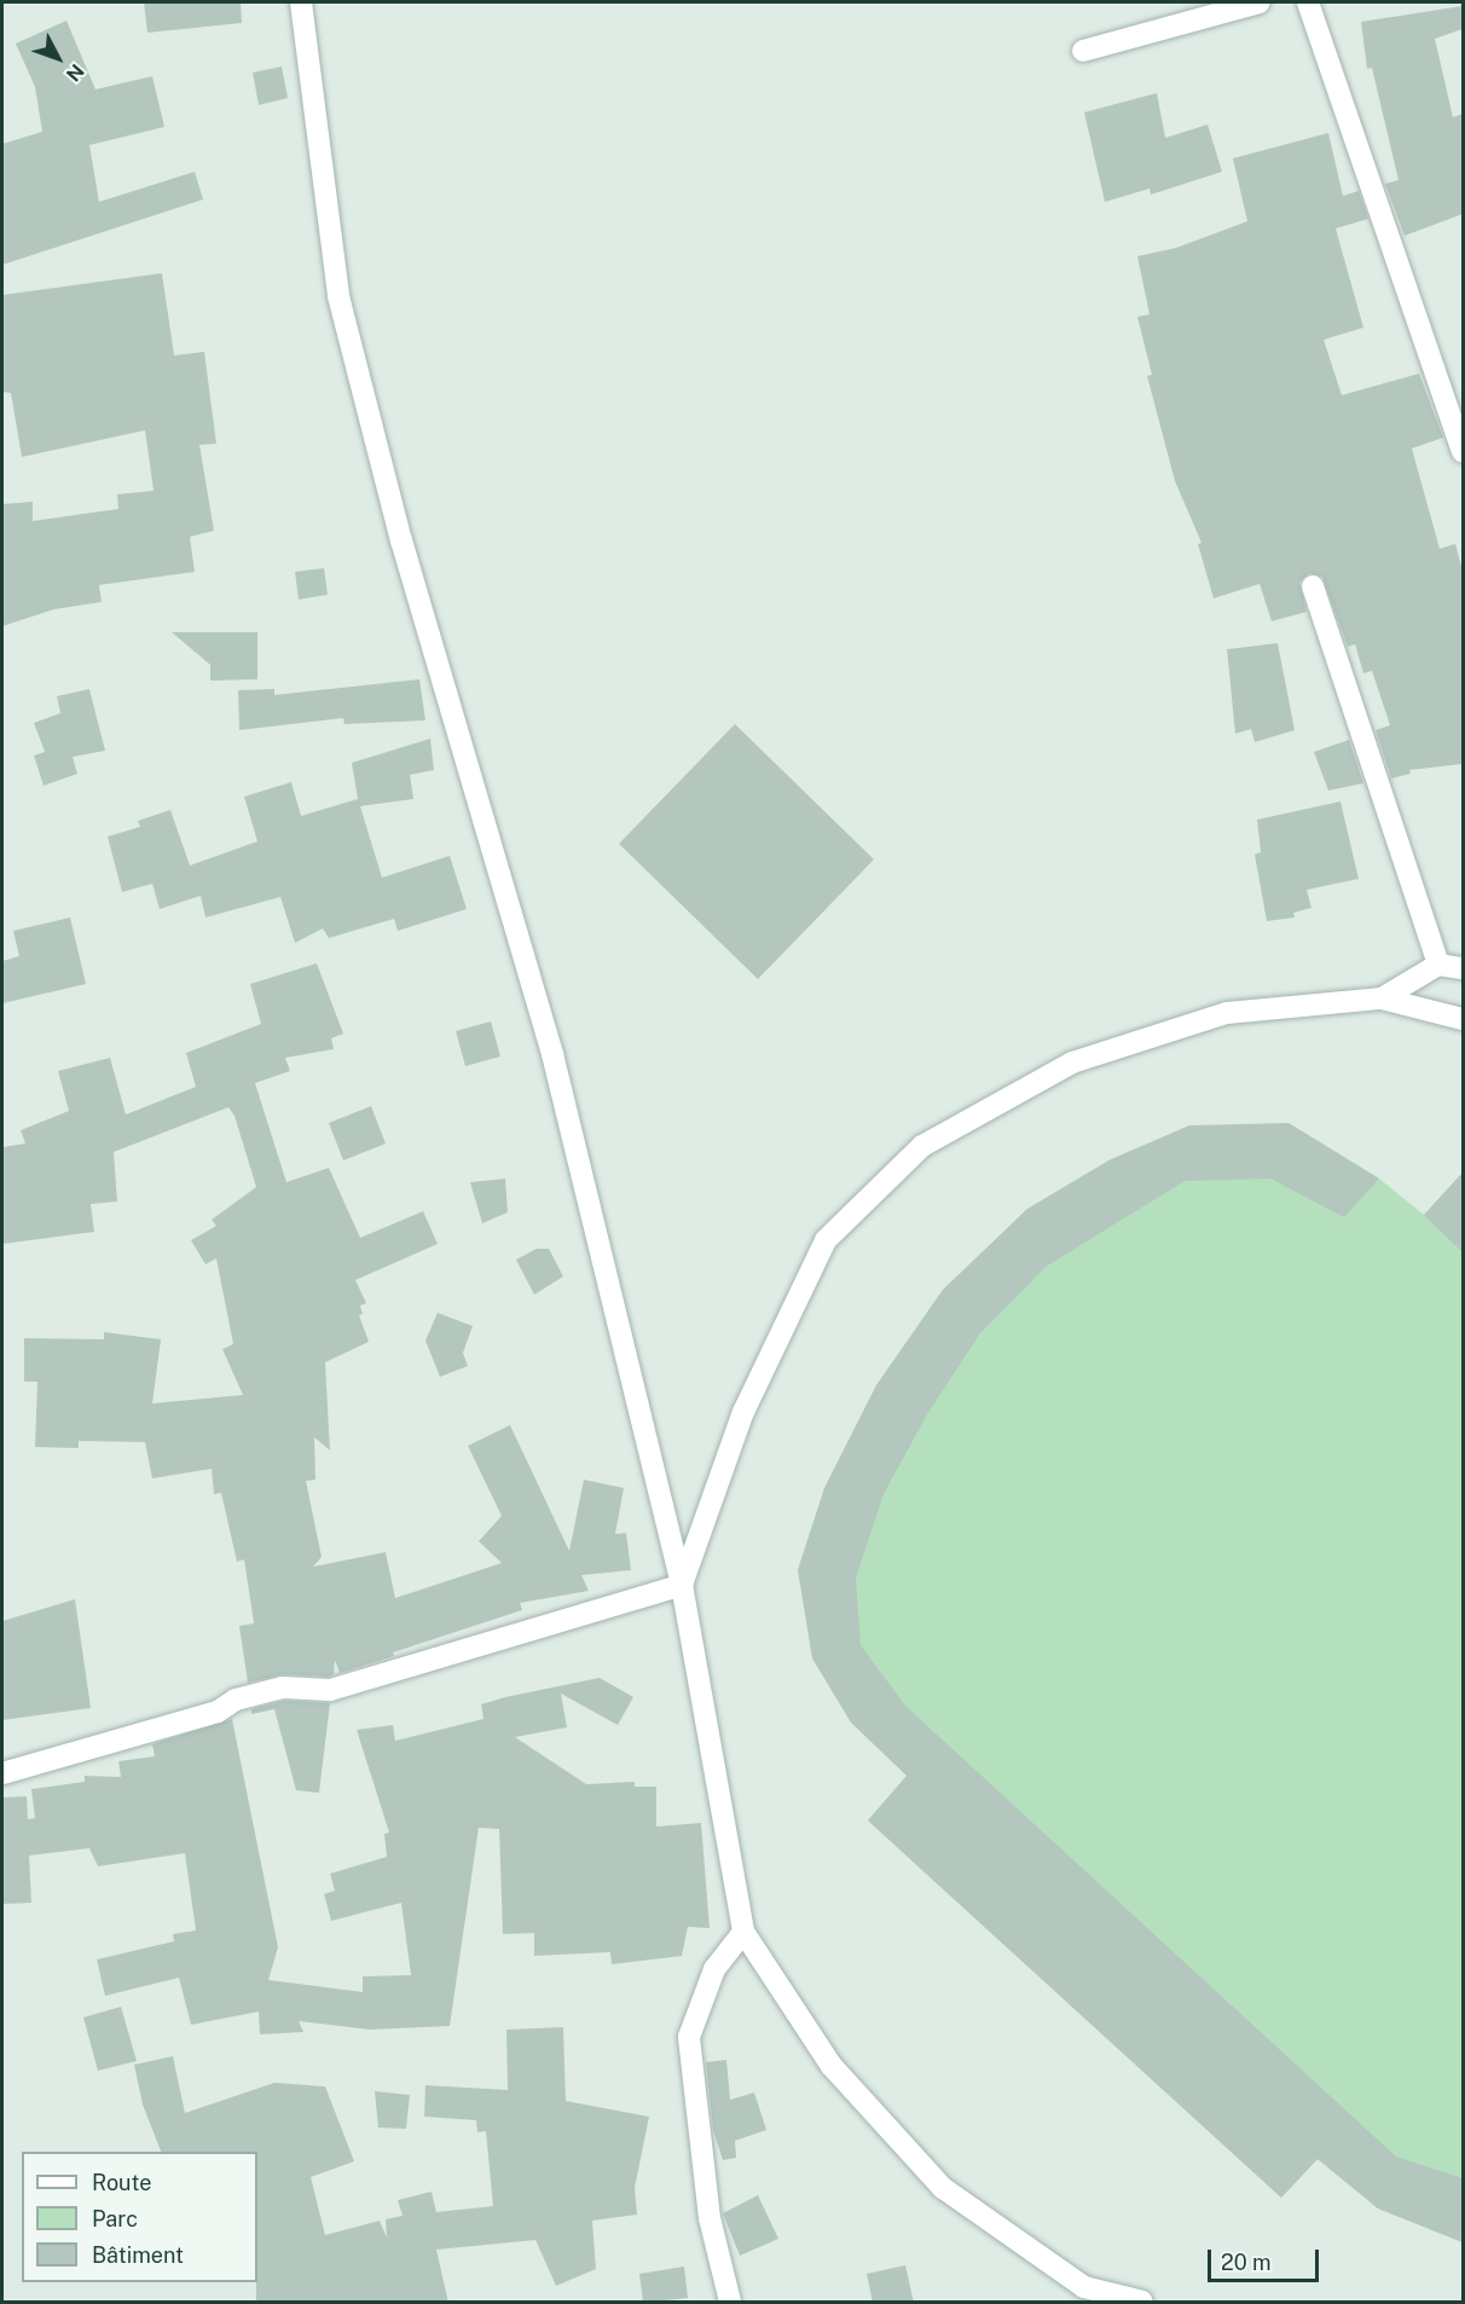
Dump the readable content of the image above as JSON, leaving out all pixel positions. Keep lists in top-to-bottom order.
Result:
{
  "legend": ["Route", "Parc", "Bâtiment"],
  "scale_bar": "20 m",
  "north": "bottom right"
}
